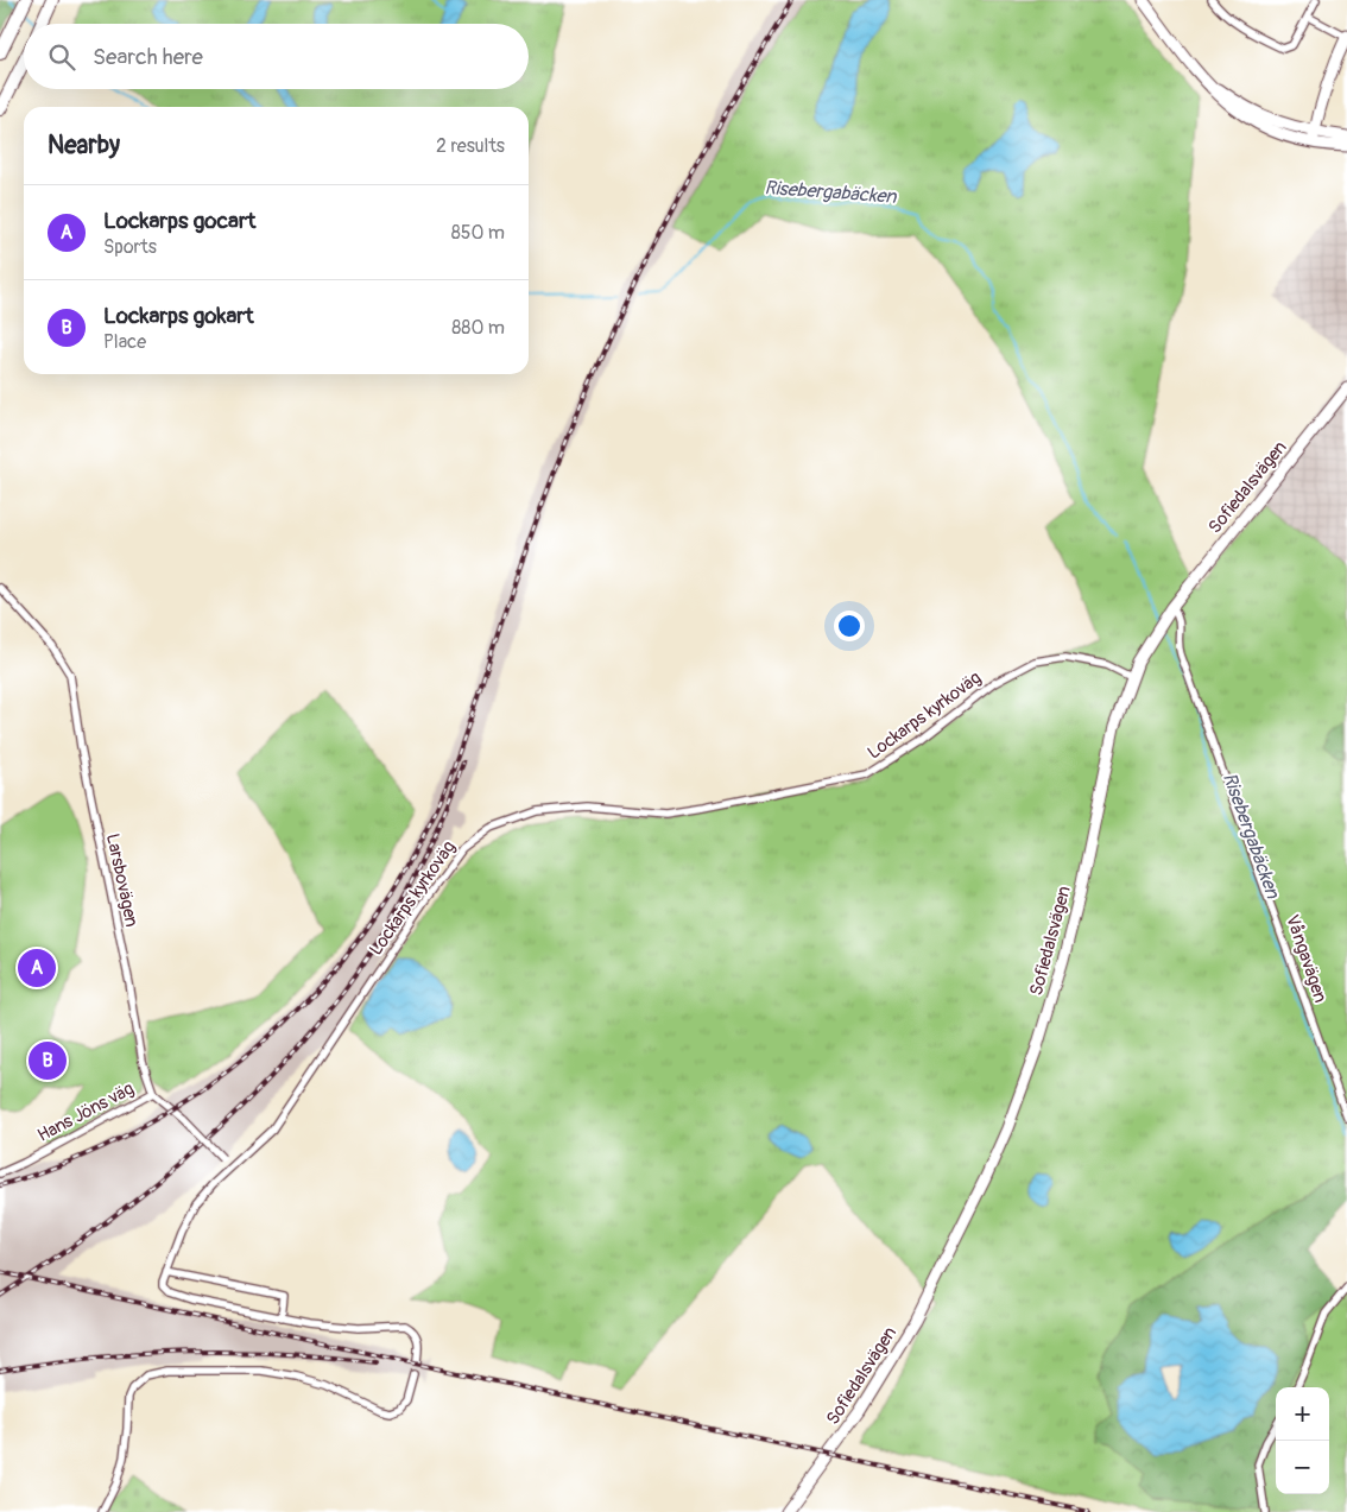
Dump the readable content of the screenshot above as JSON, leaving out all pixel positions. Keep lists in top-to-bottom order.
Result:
{
  "streets": {
    "main road": ["Sofiedalsvägen"],
    "street": [
      "Lockarps kyrkoväg",
      "Larsbovägen",
      "Vångavägen",
      "Hans Jöns väg"
    ]
  },
  "crossings": [
    ["Sofiedalsvägen", "Lockarps kyrkoväg"],
    ["Sofiedalsvägen", "Vångavägen"],
    ["Larsbovägen", "Hans Jöns väg"]
  ],
  "water": ["Risebergabäcken"],
  "page": {
    "search": "Search here",
    "heading": ["Nearby", "2 results"],
    "list": [
      {
        "mark": "A",
        "name": "Lockarps gocart",
        "note": "Sports",
        "value": "850 m"
      },
      {
        "mark": "B",
        "name": "Lockarps gokart",
        "note": "Place",
        "value": "880 m"
      }
    ],
    "pins": ["A", "B"],
    "map_buttons": ["+", "−"]
  }
}
